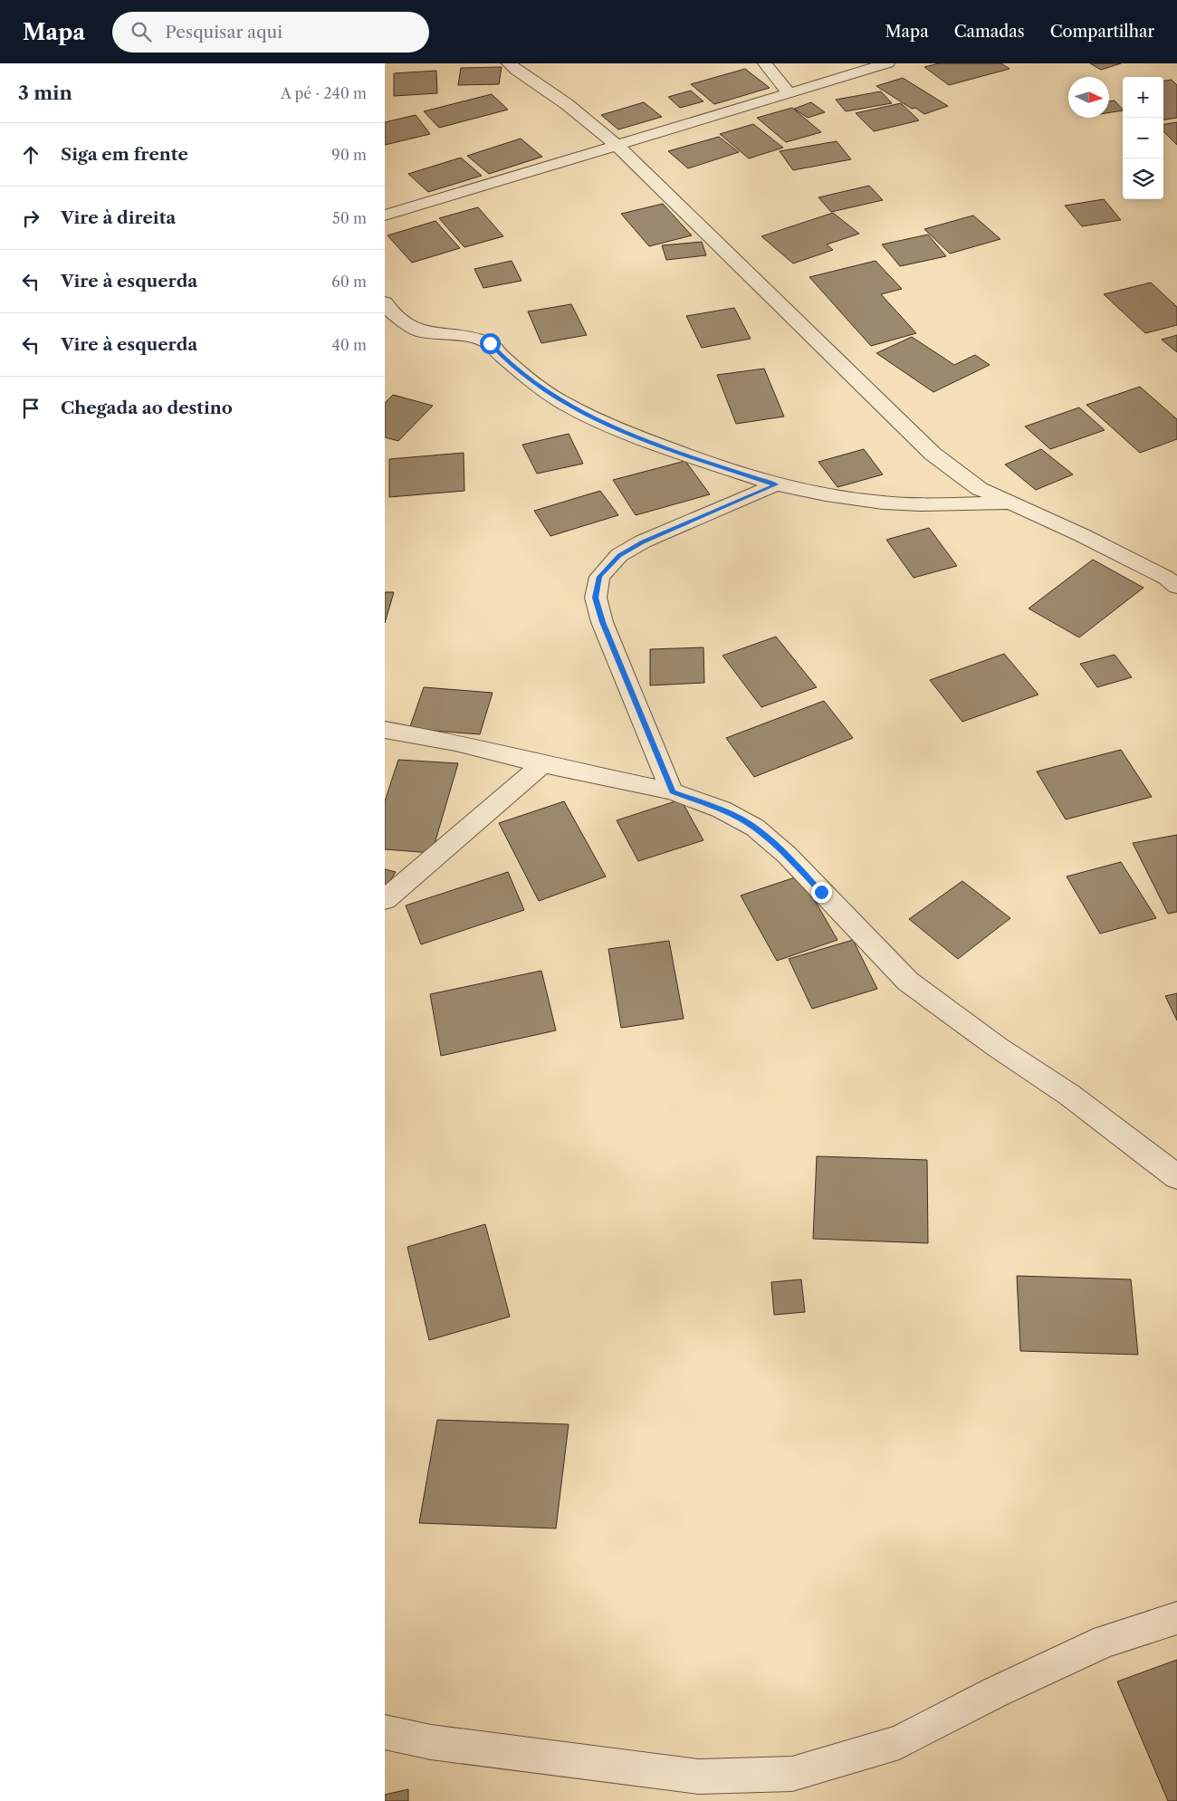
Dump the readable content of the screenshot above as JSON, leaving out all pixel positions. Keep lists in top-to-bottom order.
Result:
{
  "north": "right",
  "page": {
    "header": "Mapa",
    "search": "Pesquisar aqui",
    "nav": ["Mapa", "Camadas", "Compartilhar"],
    "heading": ["3 min", "A pé · 240 m"],
    "map_buttons": ["+", "−"],
    "list": [
      ["Siga em frente", "90 m"],
      ["Vire à direita", "50 m"],
      ["Vire à esquerda", "60 m"],
      ["Vire à esquerda", "40 m"],
      "Chegada ao destino"
    ]
  }
}
